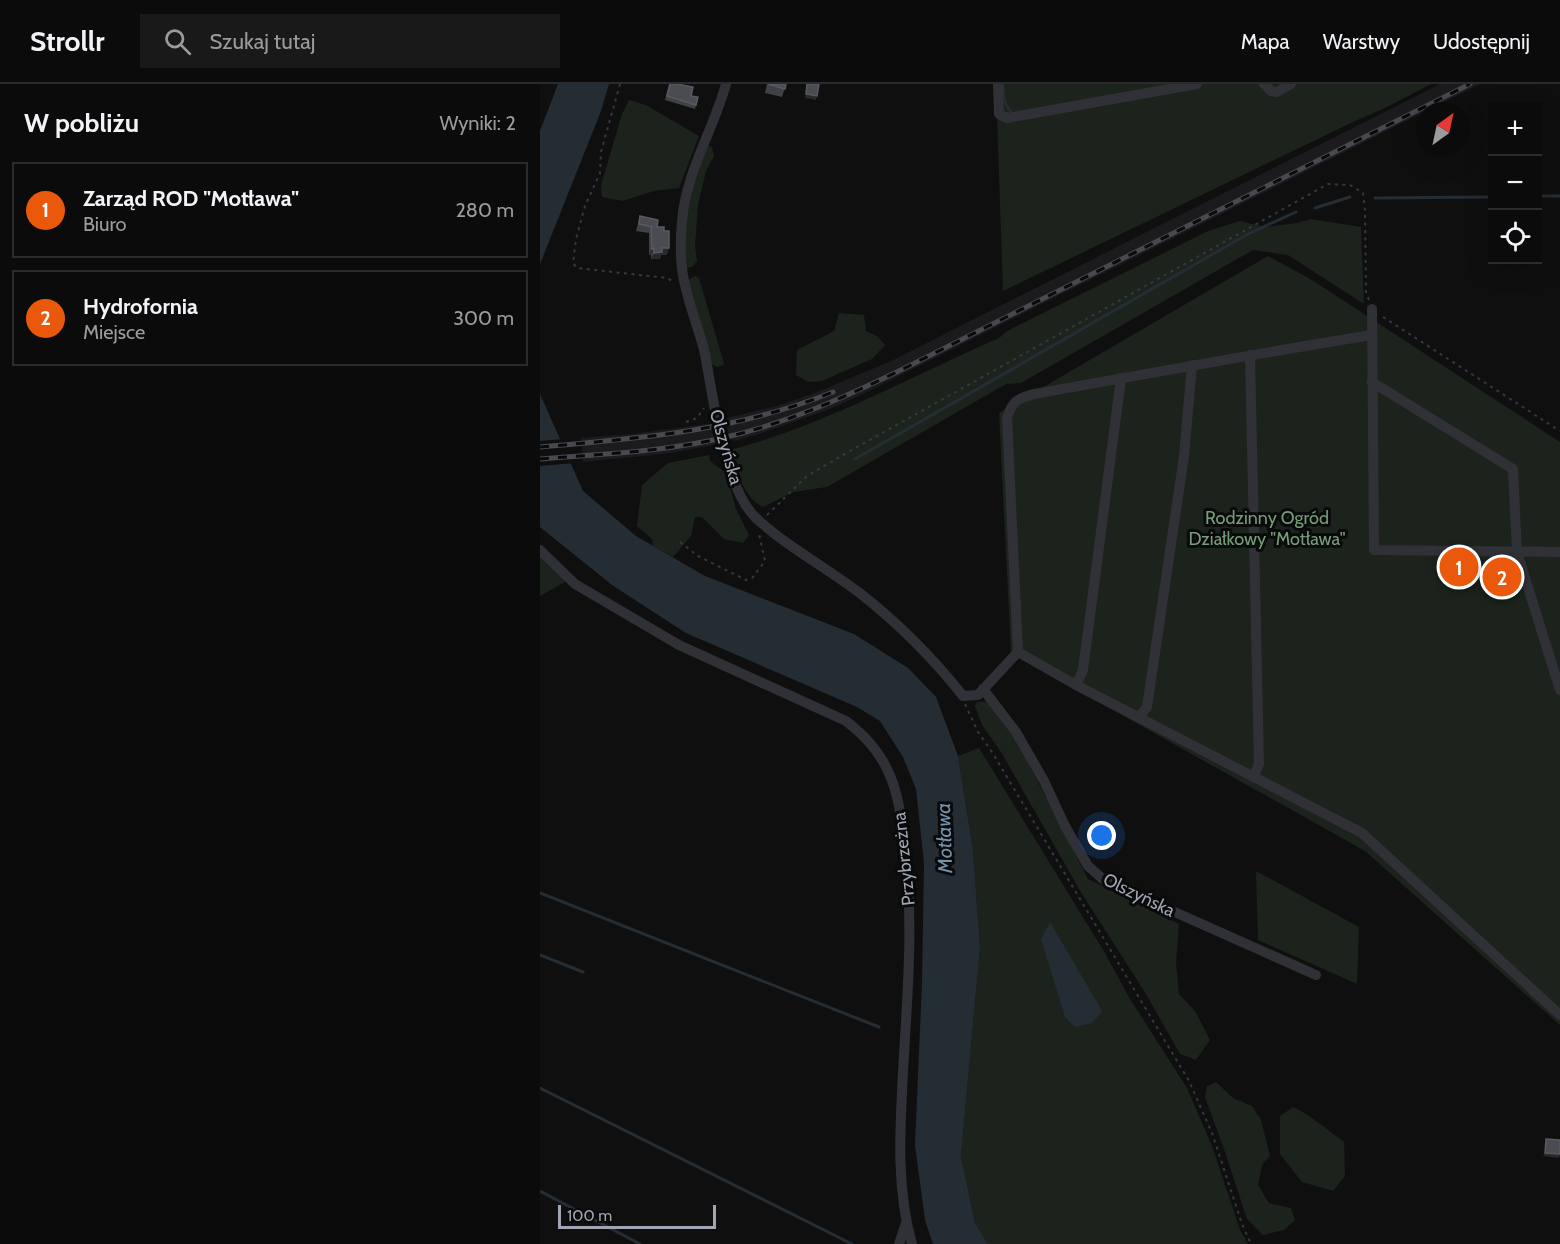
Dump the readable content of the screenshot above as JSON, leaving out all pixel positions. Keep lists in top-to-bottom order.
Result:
{
  "streets": {
    "street": ["Olszyńska", "Przybrzeżna"]
  },
  "water": ["Motława"],
  "parks": ["Rodzinny Ogród Działkowy \"Motława\""],
  "scale_bar": "100 m",
  "north": "top right",
  "page": {
    "header": "Strollr",
    "search": "Szukaj tutaj",
    "nav": ["Mapa", "Warstwy", "Udostępnij"],
    "heading": ["W pobliżu", "Wyniki: 2"],
    "map_buttons": ["+", "−"],
    "list": [
      {
        "mark": "1",
        "name": "Zarząd ROD \"Motława\"",
        "note": "Biuro",
        "value": "280 m"
      },
      {
        "mark": "2",
        "name": "Hydrofornia",
        "note": "Miejsce",
        "value": "300 m"
      }
    ],
    "pins": ["1", "2"],
    "scale": "100 m"
  }
}
